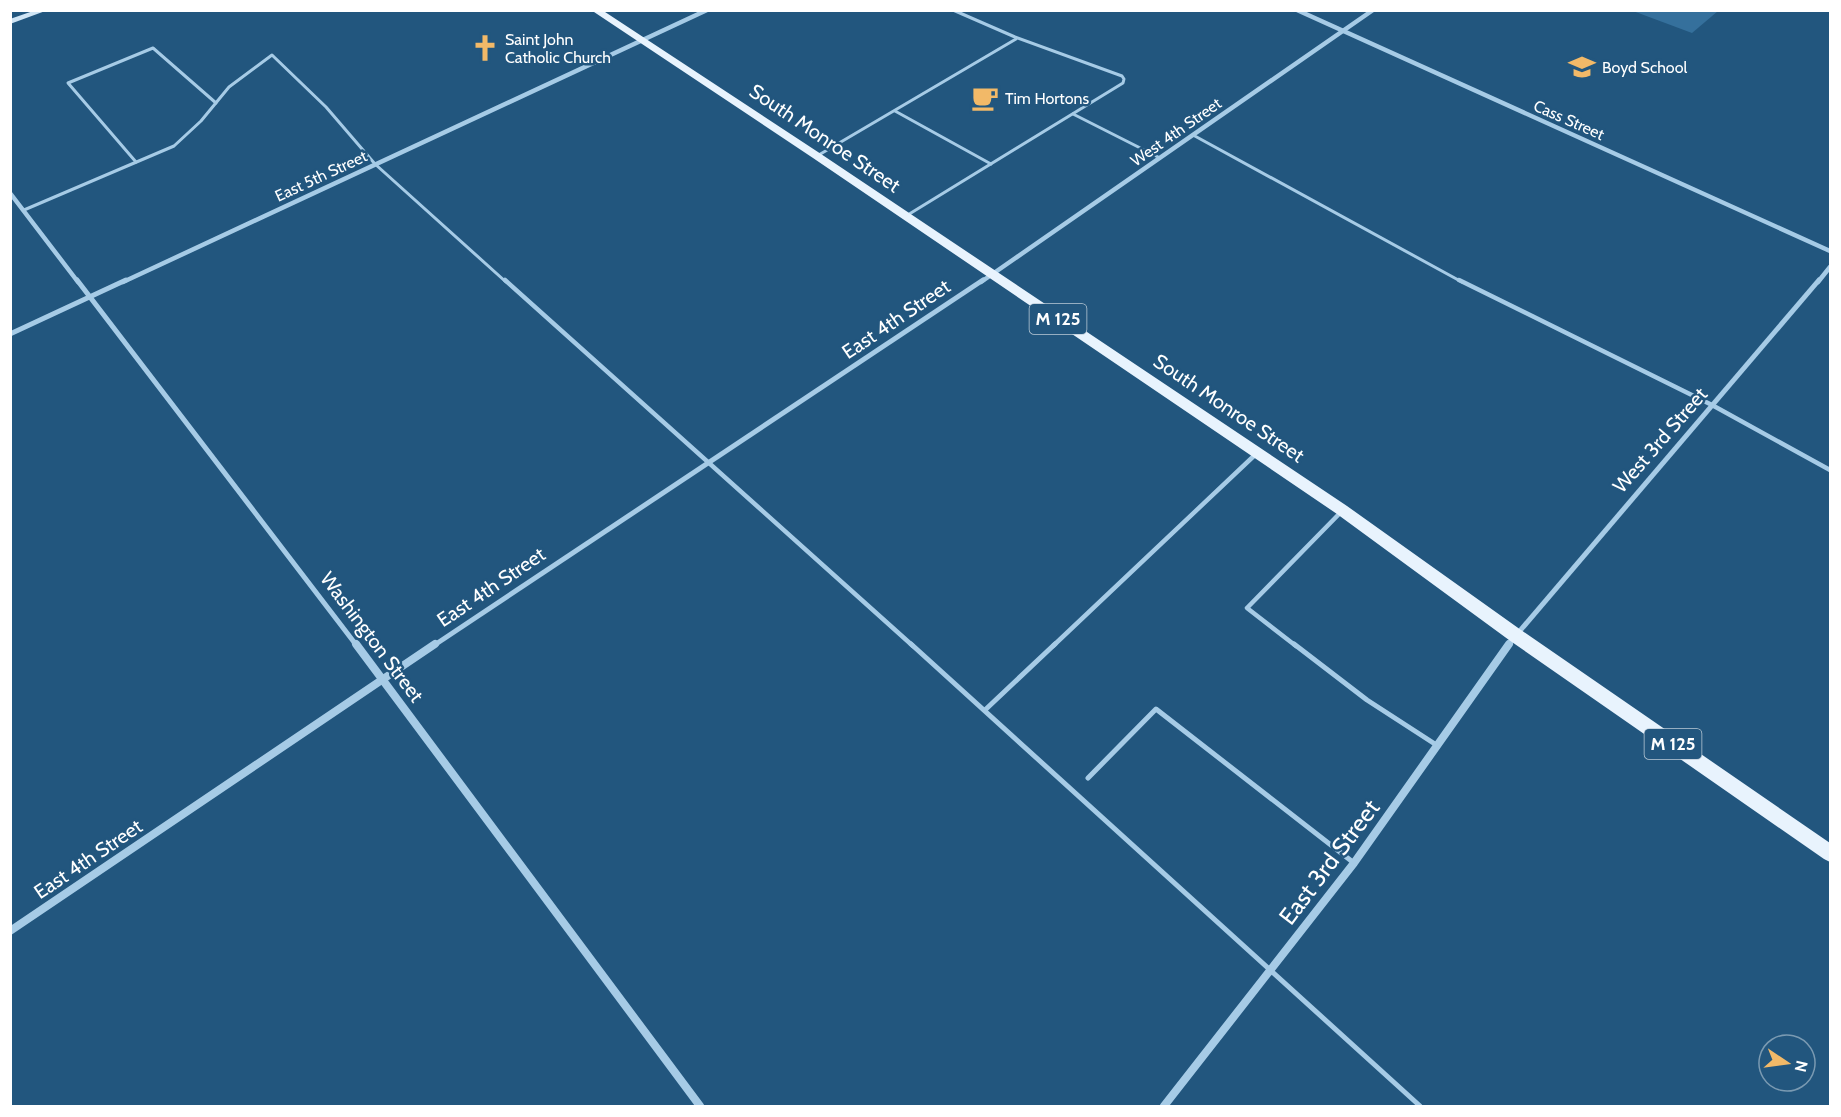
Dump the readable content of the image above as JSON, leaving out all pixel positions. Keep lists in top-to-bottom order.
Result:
{
  "streets": {
    "main road": ["South Monroe Street", "M 125"],
    "street": [
      "Cass Street",
      "West 4th Street",
      "East 5th Street",
      "East 4th Street",
      "West 3rd Street",
      "Washington Street",
      "East 3rd Street"
    ]
  },
  "crossings": [
    ["Cass Street", "West 4th Street"],
    ["West 4th Street", "South Monroe Street"],
    ["West 4th Street", "East 4th Street"],
    ["South Monroe Street", "East 5th Street"],
    ["South Monroe Street", "East 4th Street"],
    ["South Monroe Street", "West 3rd Street"],
    ["South Monroe Street", "East 3rd Street"],
    ["East 5th Street", "Washington Street"],
    ["East 4th Street", "Washington Street"],
    ["West 3rd Street", "East 3rd Street"]
  ],
  "places": {
    "church": ["Saint John Catholic Church"],
    "school or university": ["Boyd School"],
    "cafe": ["Tim Hortons"]
  },
  "north": "right"
}
